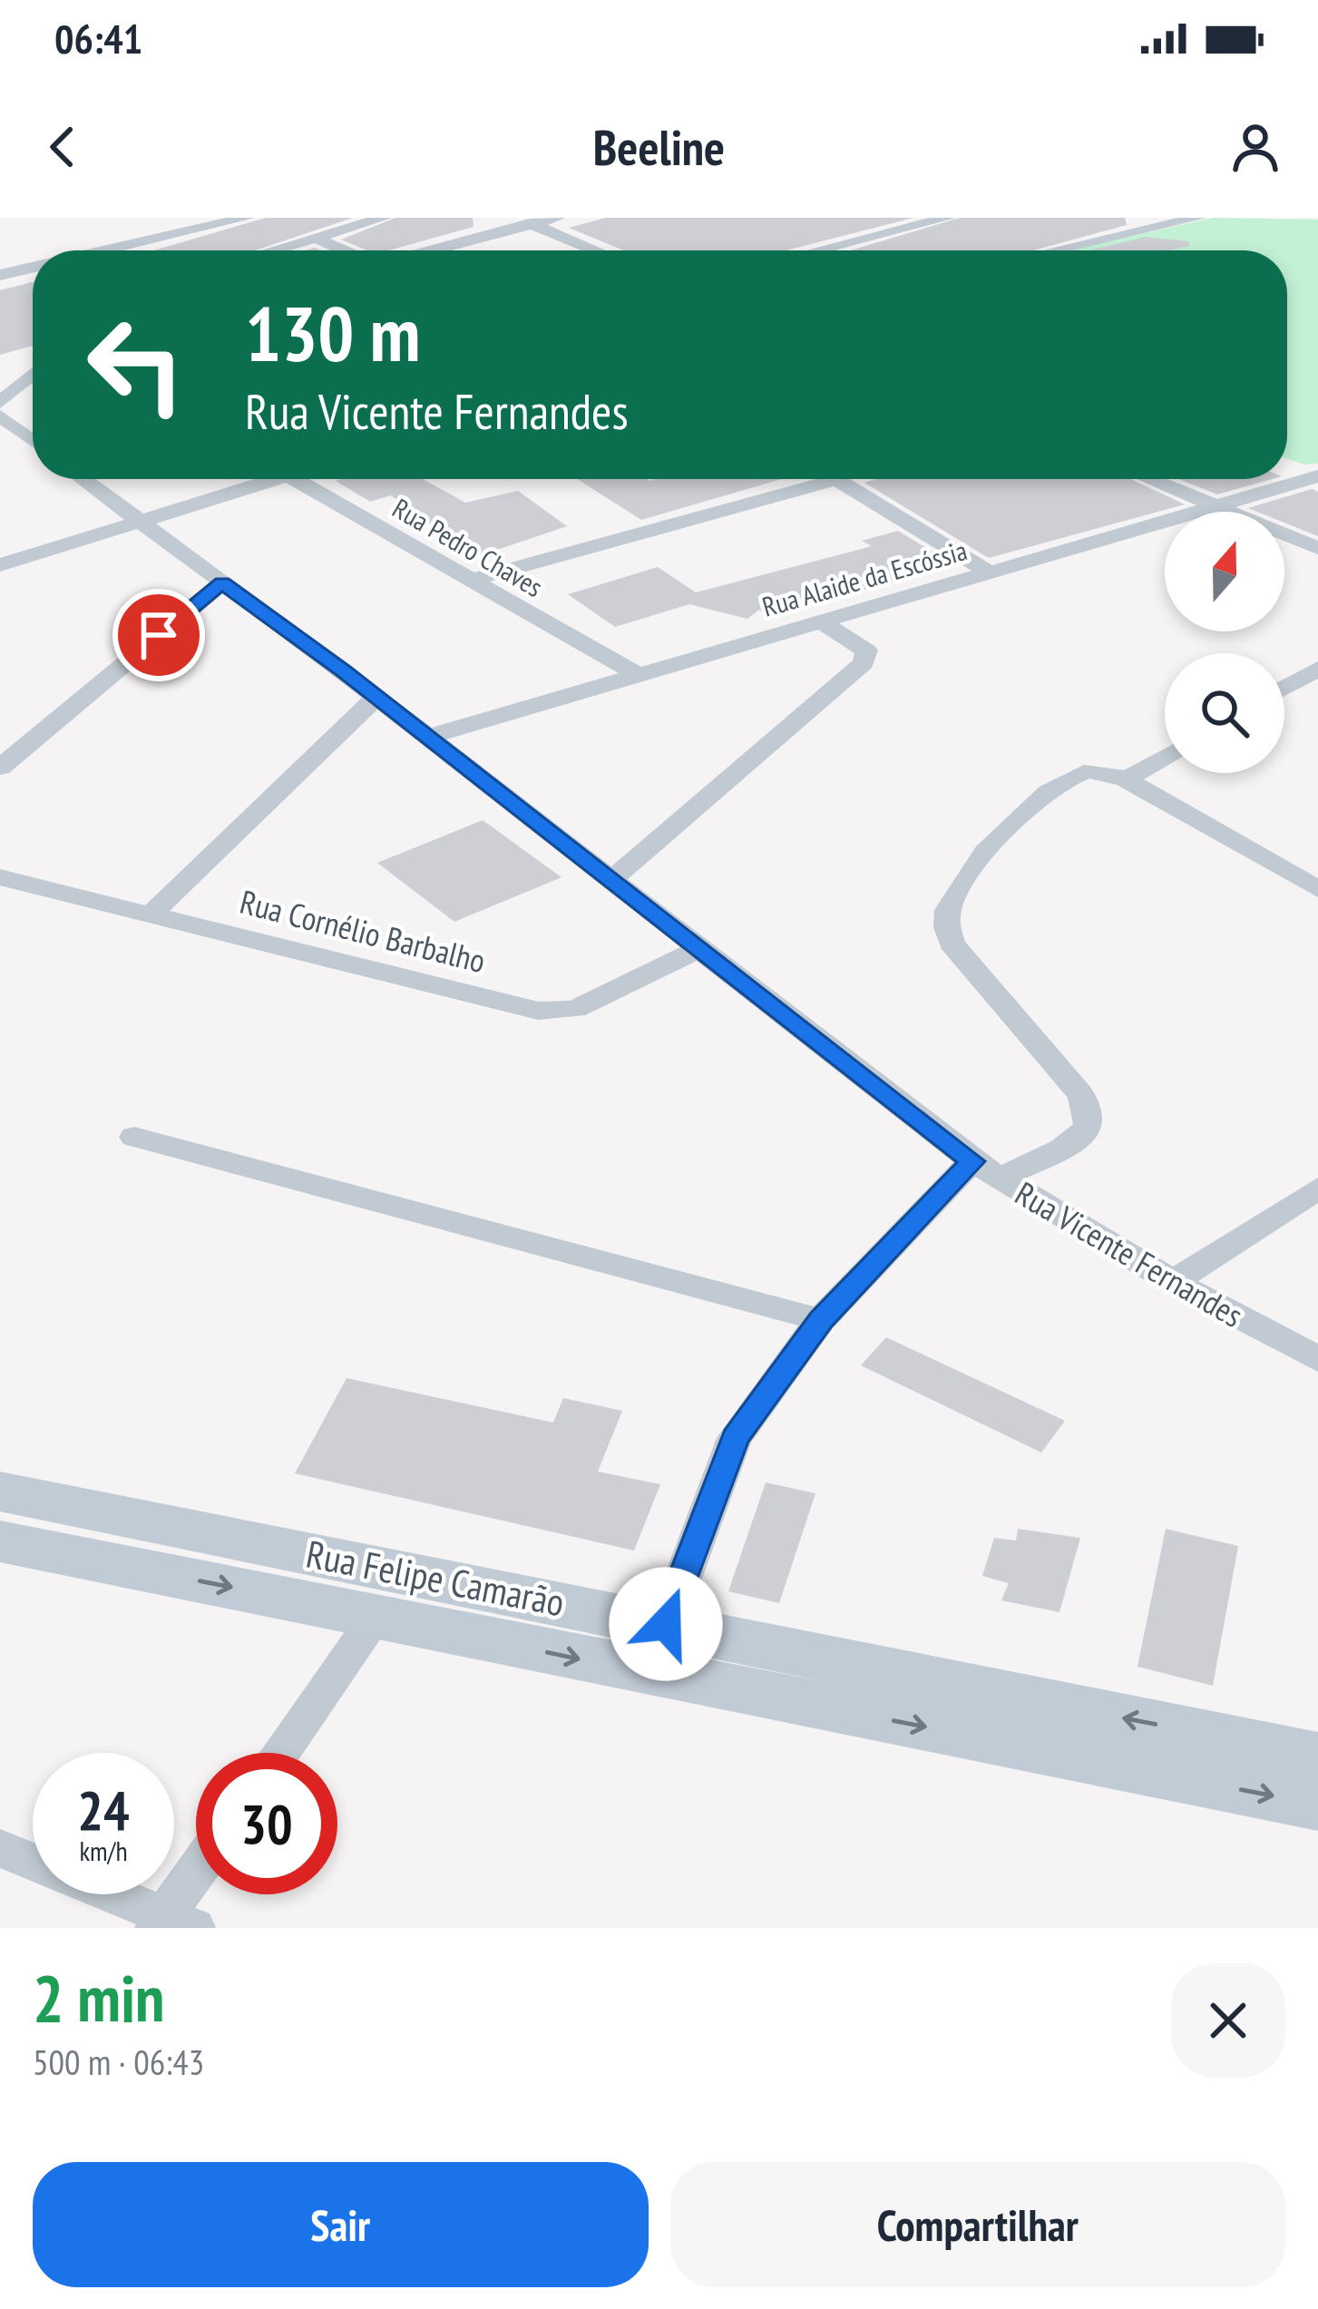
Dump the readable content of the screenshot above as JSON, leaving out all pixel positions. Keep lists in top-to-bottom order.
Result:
{
  "streets": {
    "main road": ["Rua Felipe Camarão"],
    "street": [
      "Rua Pedro Chaves",
      "Rua Alaide da Escóssia",
      "Rua Cornélio Barbalho",
      "Rua Vicente Fernandes"
    ]
  },
  "crossings": [
    ["Rua Pedro Chaves", "Rua Alaide da Escóssia"],
    ["Rua Alaide da Escóssia", "Rua Vicente Fernandes"],
    ["Rua Cornélio Barbalho", "Rua Vicente Fernandes"]
  ],
  "north": "top",
  "page": {
    "status": "06:41",
    "header": "Beeline",
    "turn": ["130 m", "Rua Vicente Fernandes"],
    "speed": "24 km/h",
    "limit": "30",
    "heading": ["2 min", "500 m · 06:43"],
    "buttons": ["Sair", "Compartilhar"]
  }
}
